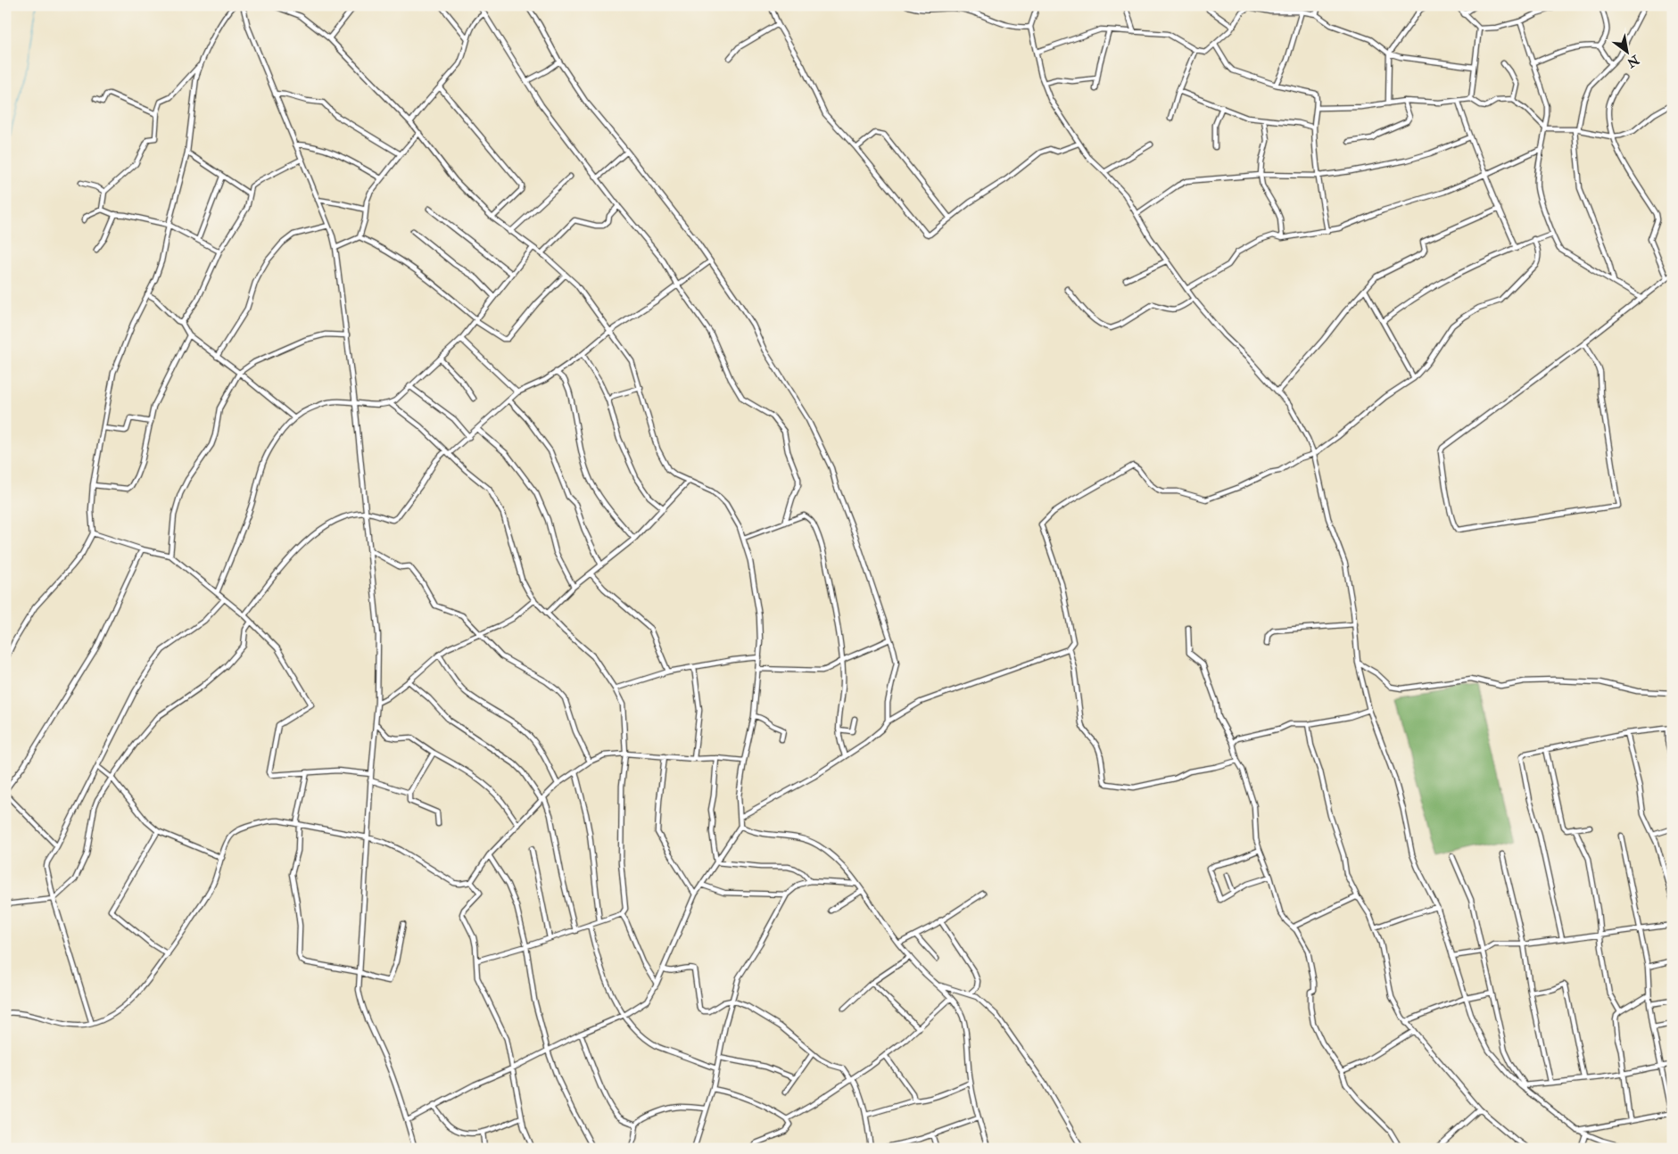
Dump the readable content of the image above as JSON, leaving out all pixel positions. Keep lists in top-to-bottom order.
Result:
{
  "north": "bottom right"
}
